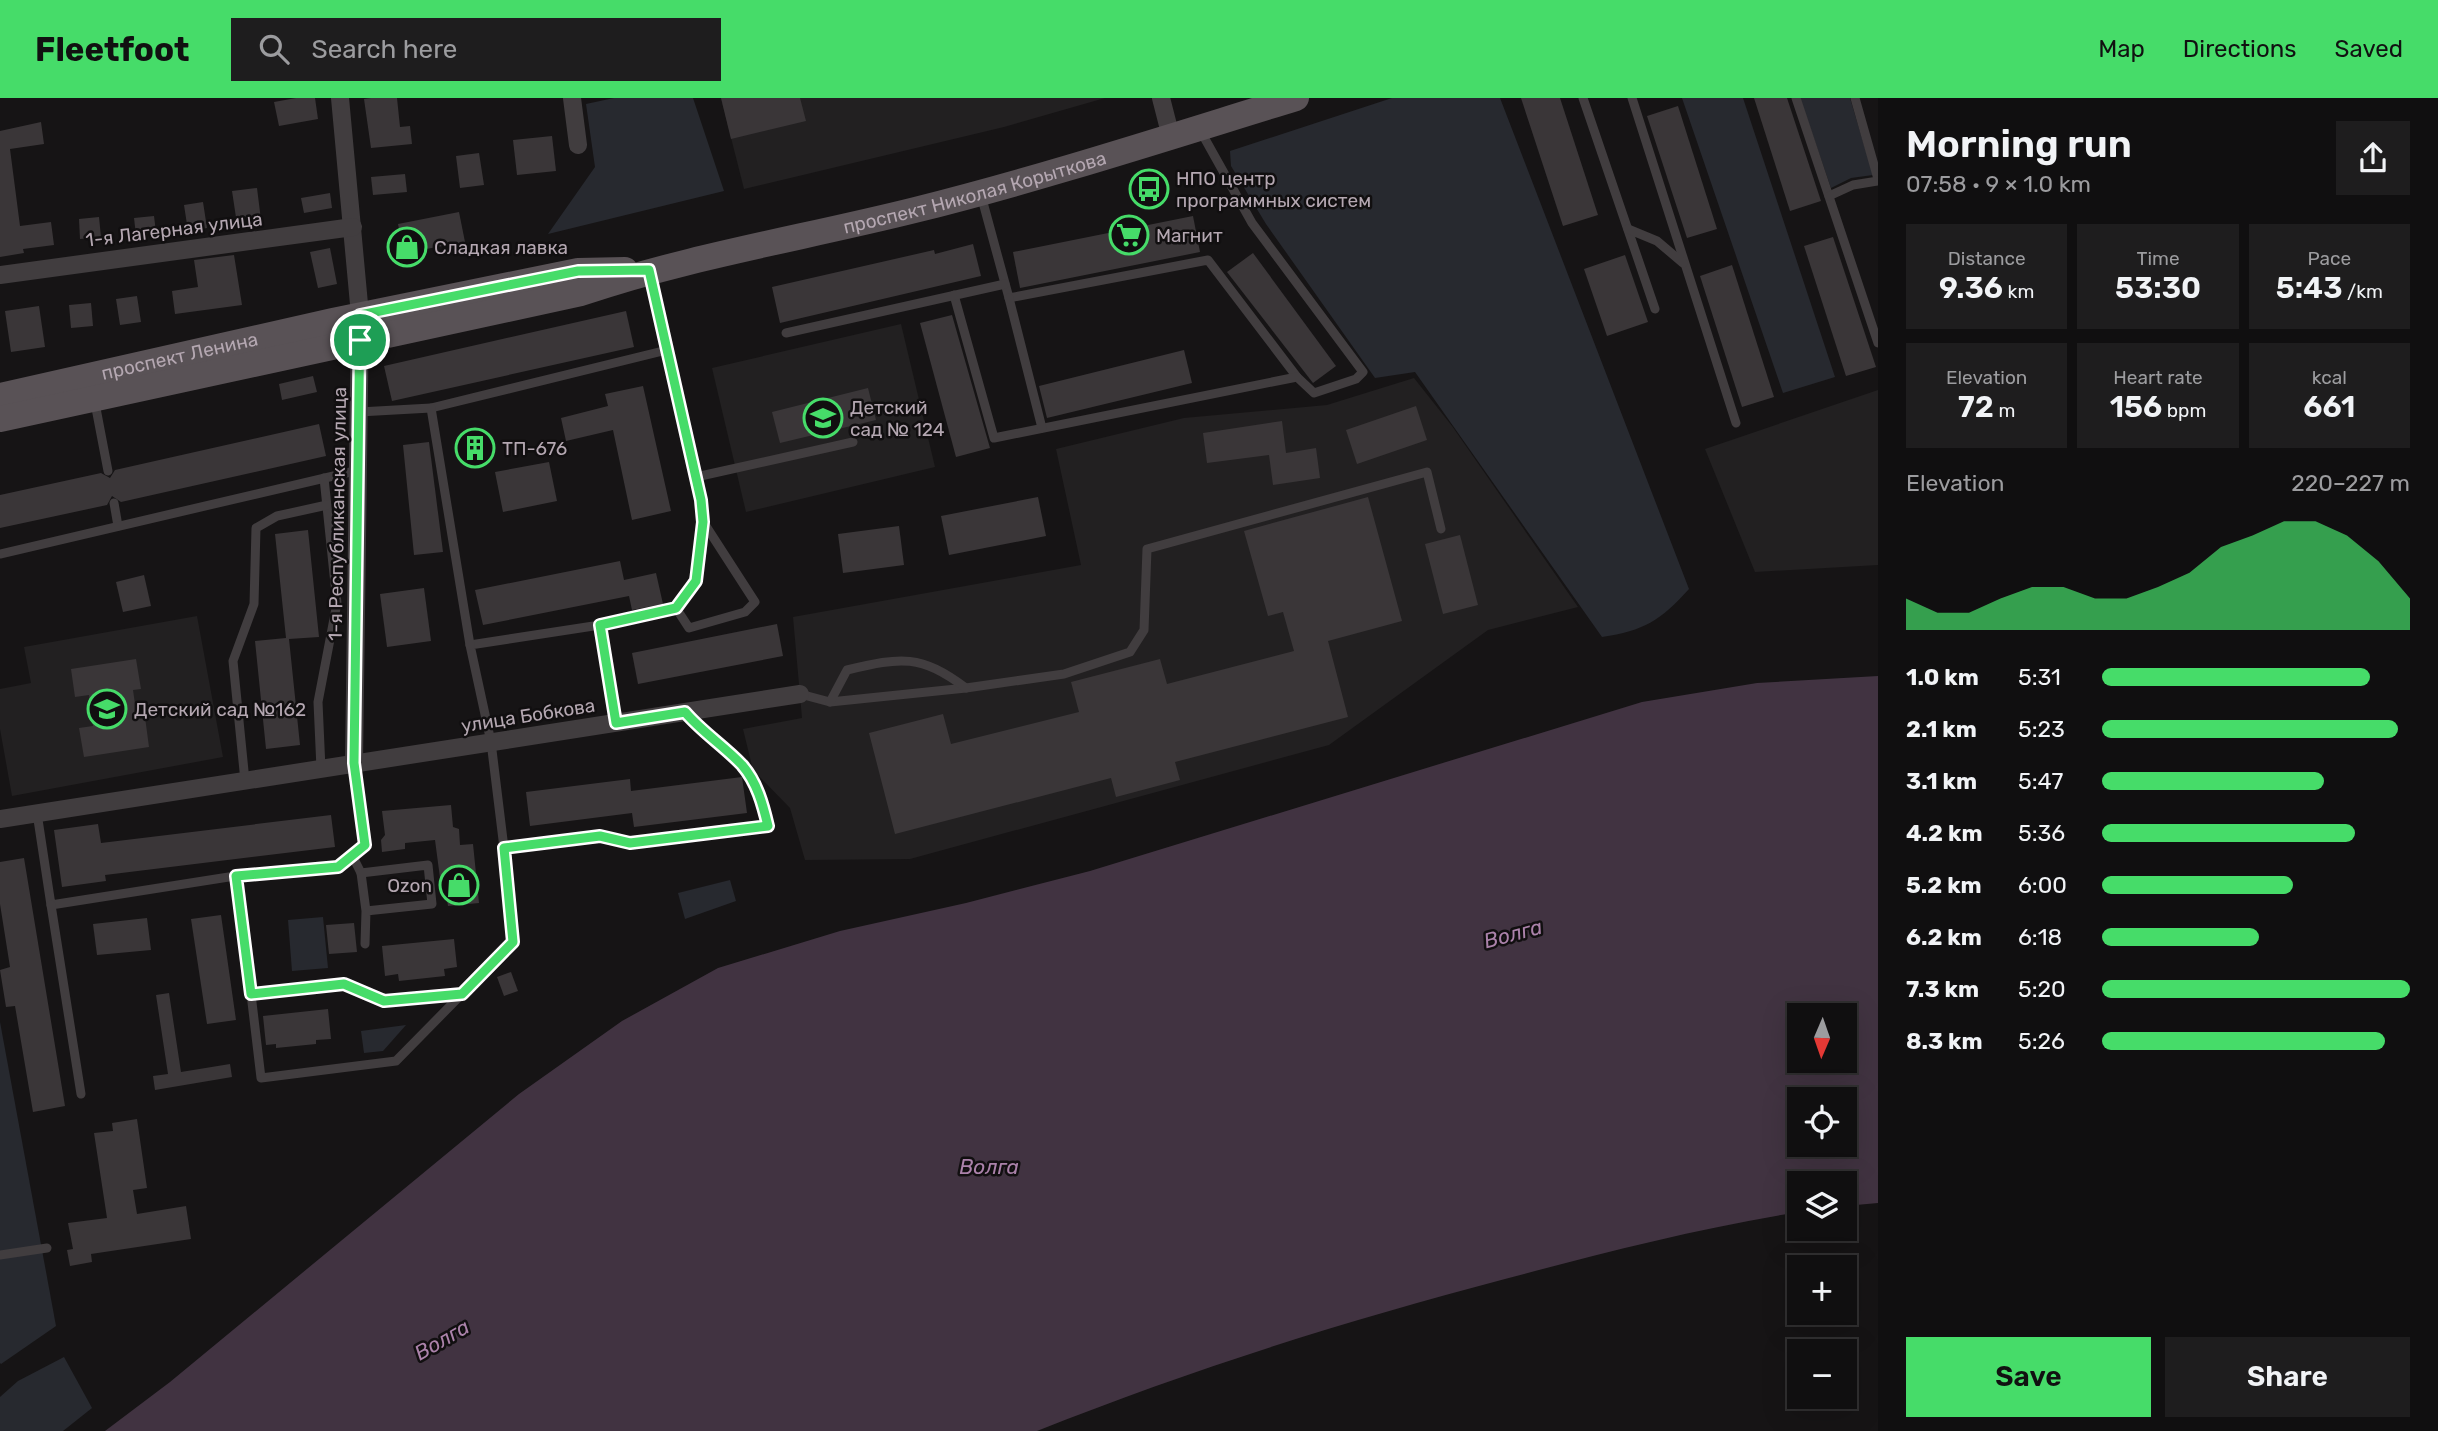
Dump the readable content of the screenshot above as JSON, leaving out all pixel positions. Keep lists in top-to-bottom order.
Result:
{
  "streets": {
    "main road": ["проспект Николая Корыткова", "проспект Ленина"],
    "street": ["1-я Лагерная улица", "1-я Республиканская улица", "улица Бобкова"]
  },
  "crossings": [
    ["проспект Николая Корыткова", "проспект Ленина"],
    ["проспект Николая Корыткова", "1-я Республиканская улица"],
    ["1-я Лагерная улица", "1-я Республиканская улица"],
    ["проспект Ленина", "1-я Республиканская улица"],
    ["1-я Республиканская улица", "улица Бобкова"]
  ],
  "water": ["Волга"],
  "places": {
    "bus stop": ["НПО центр программных систем"],
    "supermarket": ["Магнит"],
    "shop": ["Сладкая лавка", "Ozon"],
    "school or university": ["Детский сад № 124", "Детский сад №162"],
    "building": ["ТП-676"]
  },
  "north": "bottom",
  "page": {
    "header": "Fleetfoot",
    "search": "Search here",
    "nav": ["Map", "Directions", "Saved"],
    "heading": ["Morning run", "07:58 · 9 × 1.0 km"],
    "stats": [
      ["Distance", "9.36 km"],
      ["Time", "53:30"],
      ["Pace", "5:43 /km"],
      ["Elevation", "72 m"],
      ["Heart rate", "156 bpm"],
      ["kcal", "661"]
    ],
    "chart": ["Elevation", "220–227 m"],
    "list": [
      {
        "name": "1.0 km",
        "note": "5:31"
      },
      {
        "name": "2.1 km",
        "note": "5:23"
      },
      {
        "name": "3.1 km",
        "note": "5:47"
      },
      {
        "name": "4.2 km",
        "note": "5:36"
      },
      {
        "name": "5.2 km",
        "note": "6:00"
      },
      {
        "name": "6.2 km",
        "note": "6:18"
      },
      {
        "name": "7.3 km",
        "note": "5:20"
      },
      {
        "name": "8.3 km",
        "note": "5:26"
      }
    ],
    "map_buttons": ["+", "−"],
    "buttons": ["Save", "Share"]
  }
}
